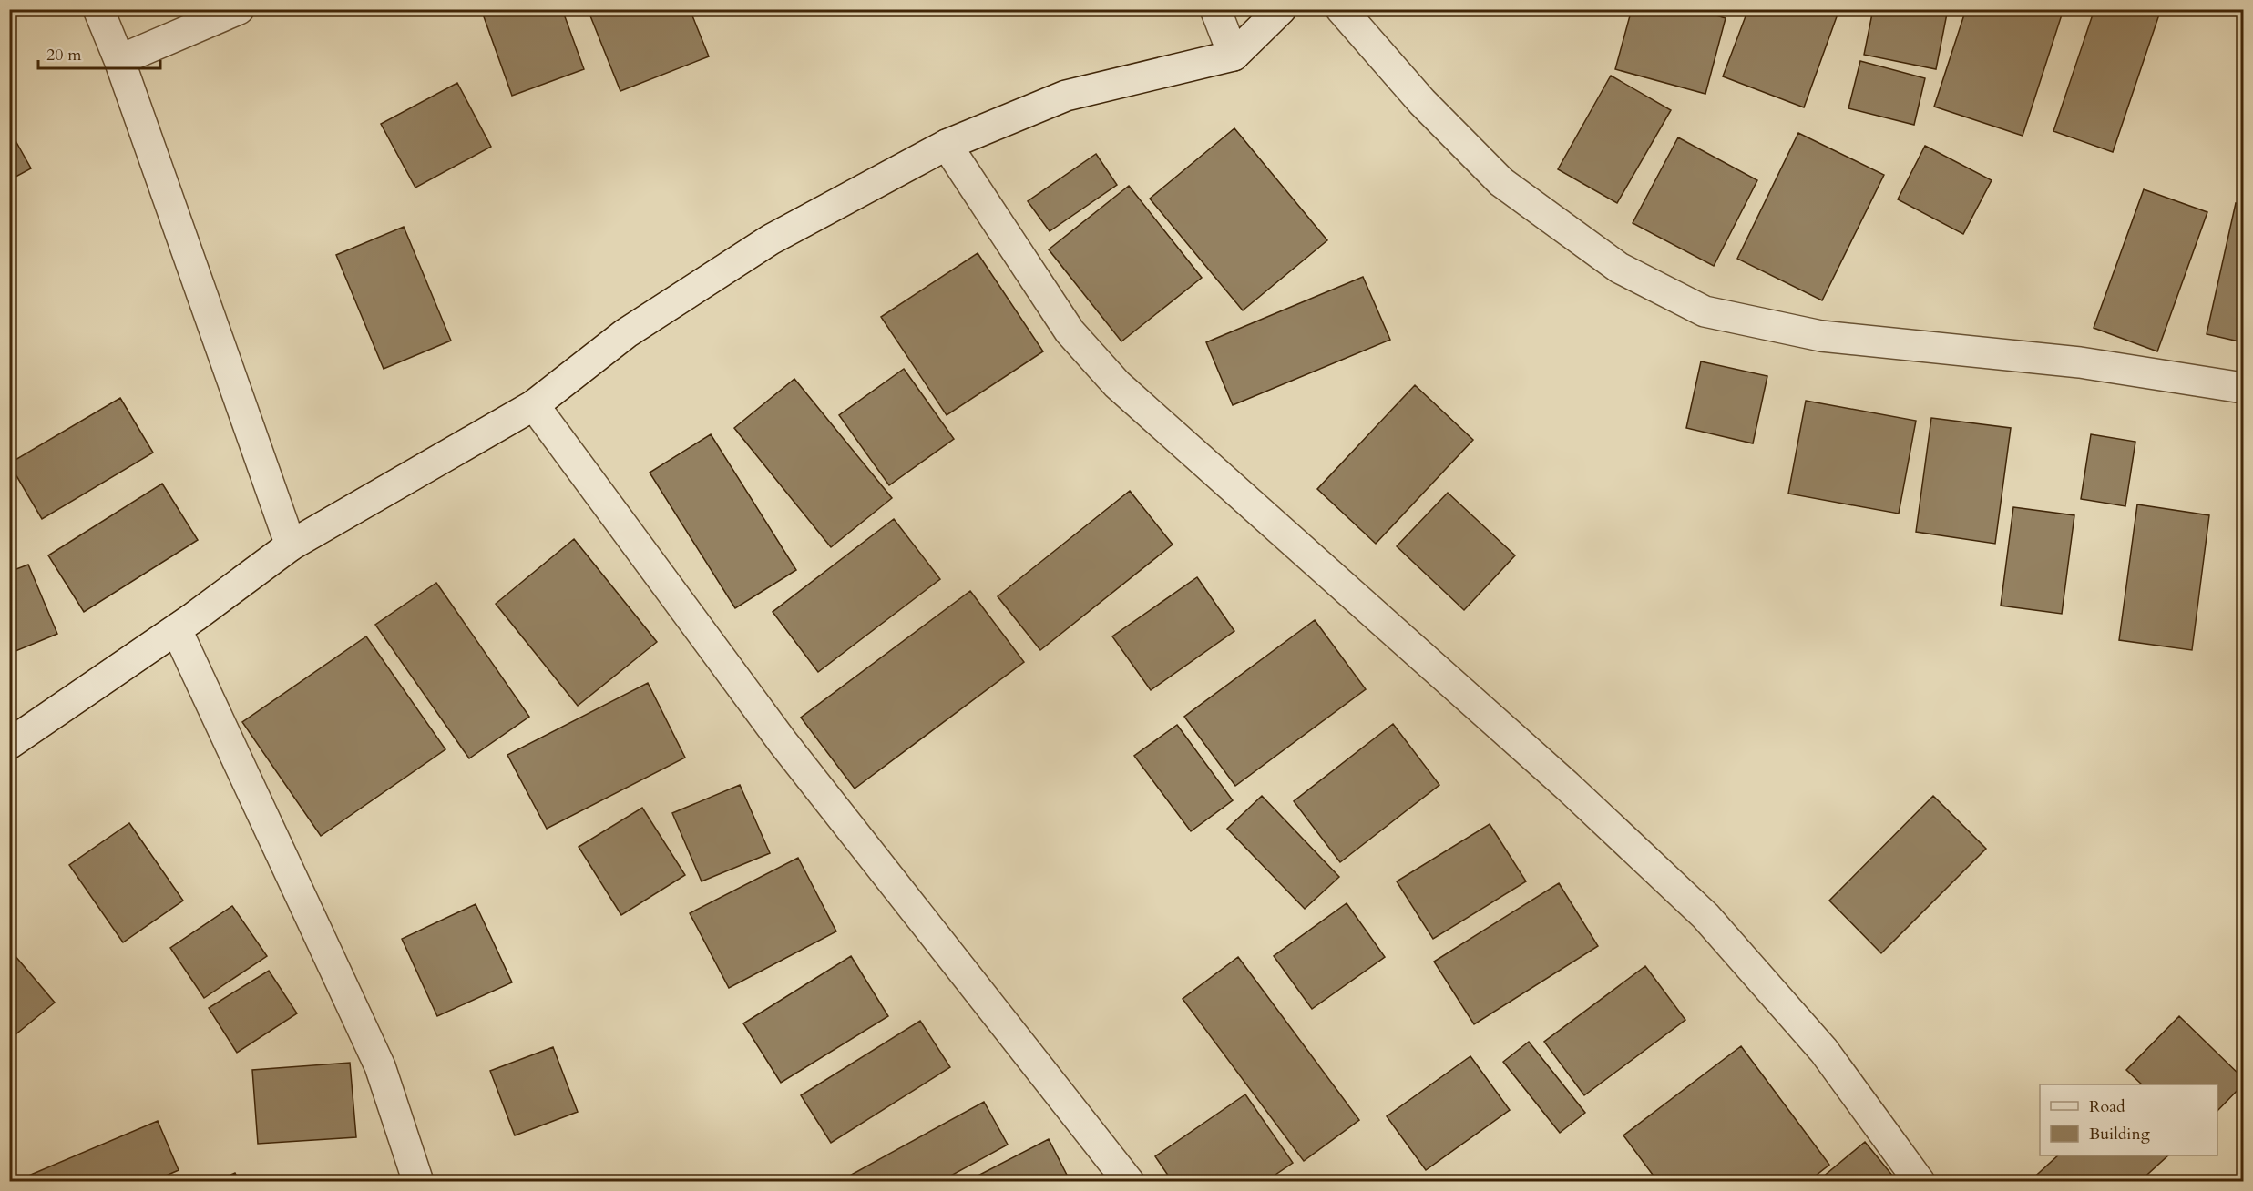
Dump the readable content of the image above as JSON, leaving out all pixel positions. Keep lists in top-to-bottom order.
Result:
{
  "legend": ["Road", "Building"],
  "scale_bar": "20 m"
}
